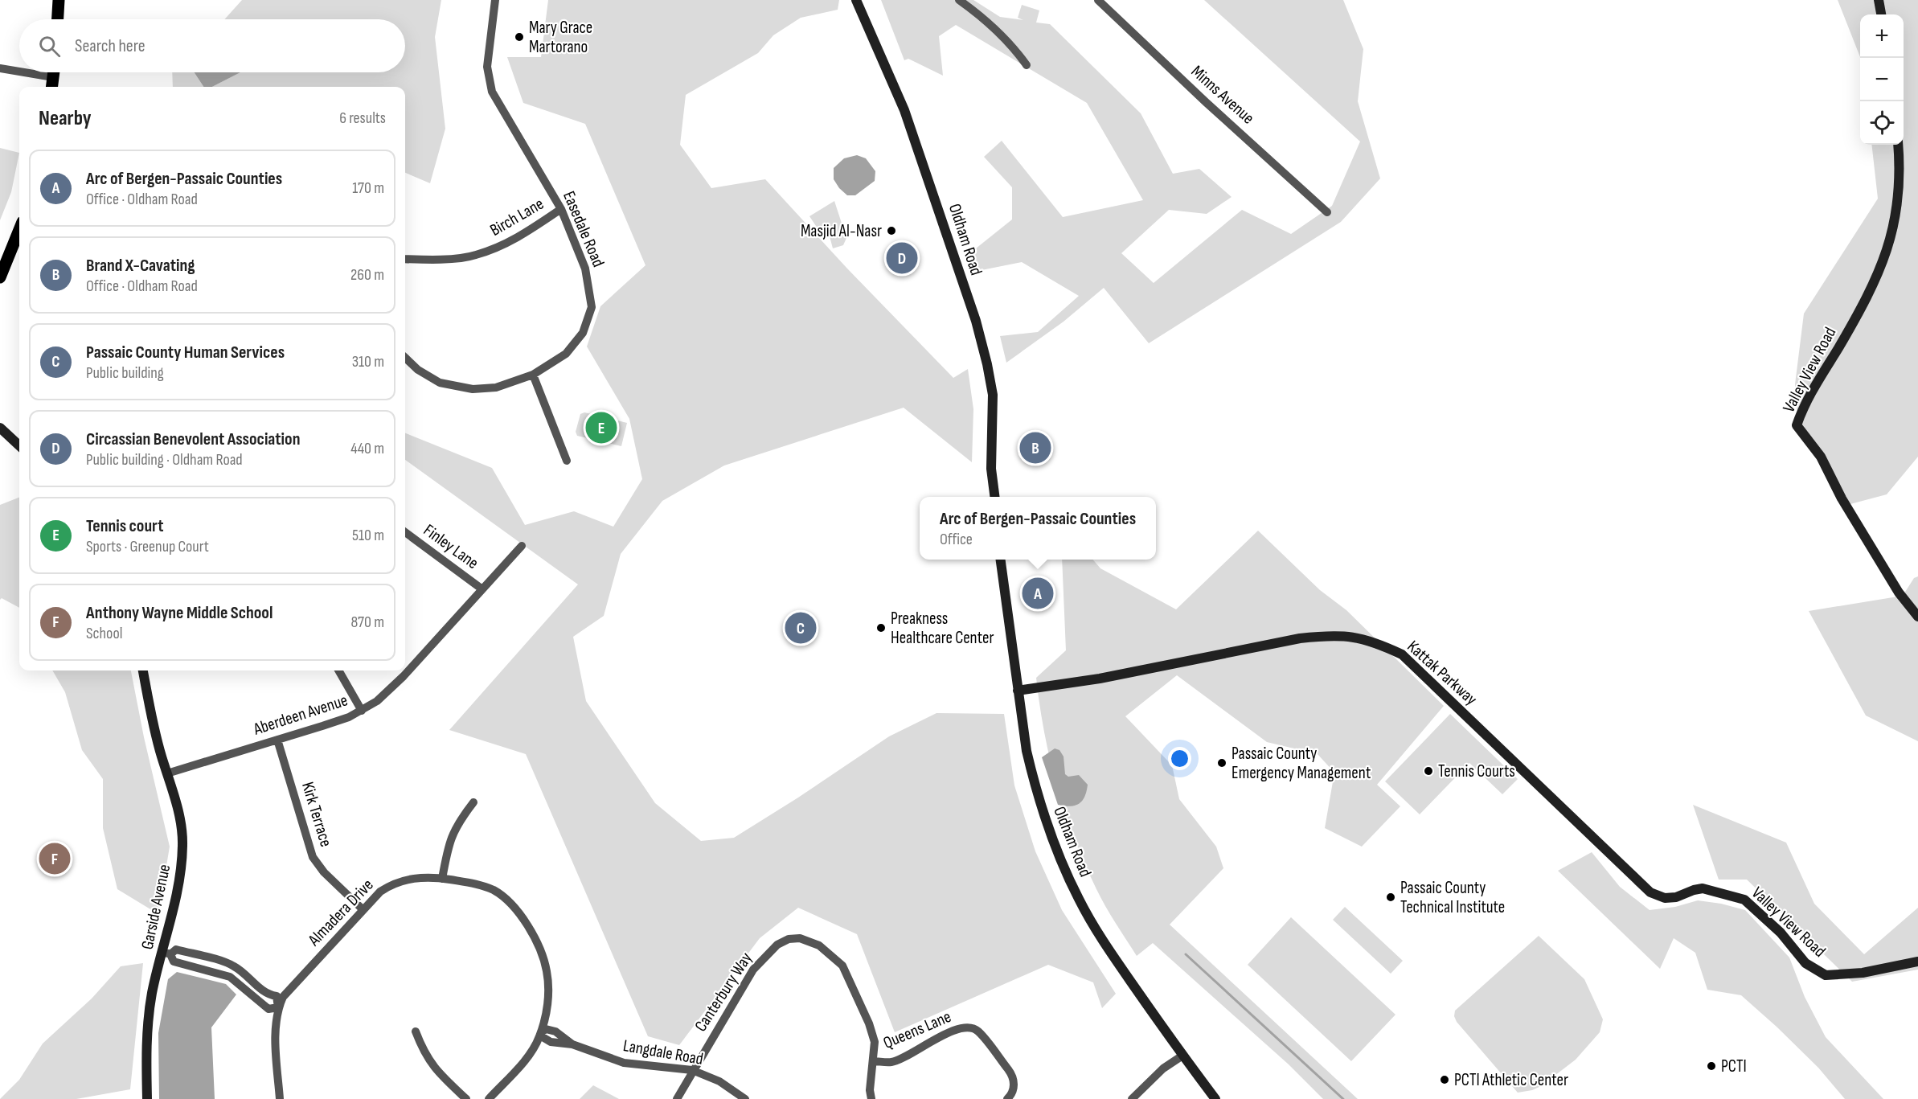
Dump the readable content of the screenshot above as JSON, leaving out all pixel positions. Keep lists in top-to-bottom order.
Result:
{
  "streets": {
    "street": [
      "Minns Avenue",
      "Birch Lane",
      "Easedale Road",
      "Oldham Road",
      "Valley View Road",
      "Finley Lane",
      "Kattak Parkway",
      "Aberdeen Avenue",
      "Kirk Terrace",
      "Garside Avenue",
      "Almadera Drive",
      "Canterbury Way",
      "Queens Lane",
      "Langdale Road"
    ]
  },
  "crossings": [
    ["Birch Lane", "Easedale Road"],
    ["Oldham Road", "Kattak Parkway"],
    ["Valley View Road", "Kattak Parkway"],
    ["Finley Lane", "Aberdeen Avenue"],
    ["Aberdeen Avenue", "Kirk Terrace"],
    ["Aberdeen Avenue", "Garside Avenue"],
    ["Kirk Terrace", "Almadera Drive"],
    ["Almadera Drive", "Langdale Road"],
    ["Canterbury Way", "Queens Lane"],
    ["Canterbury Way", "Langdale Road"]
  ],
  "places": [
    "Mary Grace Martorano",
    "Masjid Al-Nasr",
    "Preakness Healthcare Center",
    "Passaic County Emergency Management",
    "Tennis Courts",
    "Passaic County Technical Institute",
    "PCTI",
    "PCTI Athletic Center"
  ],
  "page": {
    "map_buttons": ["+", "−"],
    "search": "Search here",
    "heading": ["Nearby", "6 results"],
    "list": [
      {
        "mark": "A",
        "name": "Arc of Bergen-Passaic Counties",
        "note": "Office · Oldham Road",
        "value": "170 m"
      },
      {
        "mark": "B",
        "name": "Brand X-Cavating",
        "note": "Office · Oldham Road",
        "value": "260 m"
      },
      {
        "mark": "C",
        "name": "Passaic County Human Services",
        "note": "Public building",
        "value": "310 m"
      },
      {
        "mark": "D",
        "name": "Circassian Benevolent Association",
        "note": "Public building · Oldham Road",
        "value": "440 m"
      },
      {
        "mark": "E",
        "name": "Tennis court",
        "note": "Sports · Greenup Court",
        "value": "510 m"
      },
      {
        "mark": "F",
        "name": "Anthony Wayne Middle School",
        "note": "School",
        "value": "870 m"
      }
    ],
    "pins": [
      "D",
      "E",
      "B",
      "A",
      "C",
      "F"
    ],
    "popup": ["Arc of Bergen-Passaic Counties", "Office"]
  }
}
